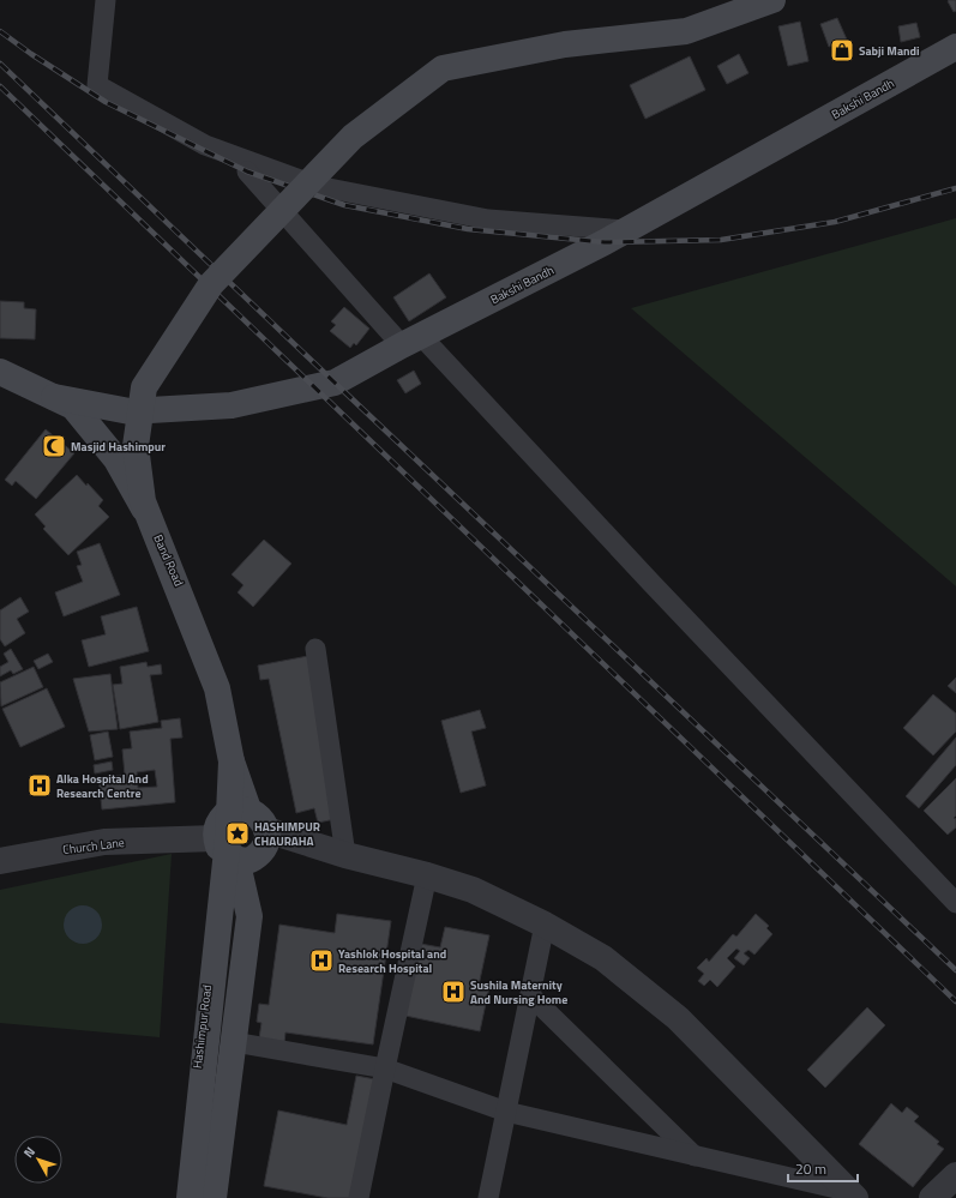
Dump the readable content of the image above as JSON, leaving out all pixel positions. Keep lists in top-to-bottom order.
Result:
{
  "streets": {
    "main road": ["Bakshi Bandh", "Band Road", "Hashimpur Road"],
    "street": ["Church Lane"]
  },
  "crossings": [
    ["Bakshi Bandh", "Band Road"],
    ["Band Road", "Church Lane"],
    ["Band Road", "Hashimpur Road"],
    ["Church Lane", "Hashimpur Road"]
  ],
  "places": {
    "shop": ["Sabji Mandi"],
    "mosque": ["Masjid Hashimpur"],
    "hospital": ["Alka Hospital And Research Centre", "Yashlok Hospital and Research Hospital", "Sushila Maternity And Nursing Home"],
    "place": ["HASHIMPUR CHAURAHA"]
  },
  "scale_bar": "20 m",
  "north": "top left"
}
